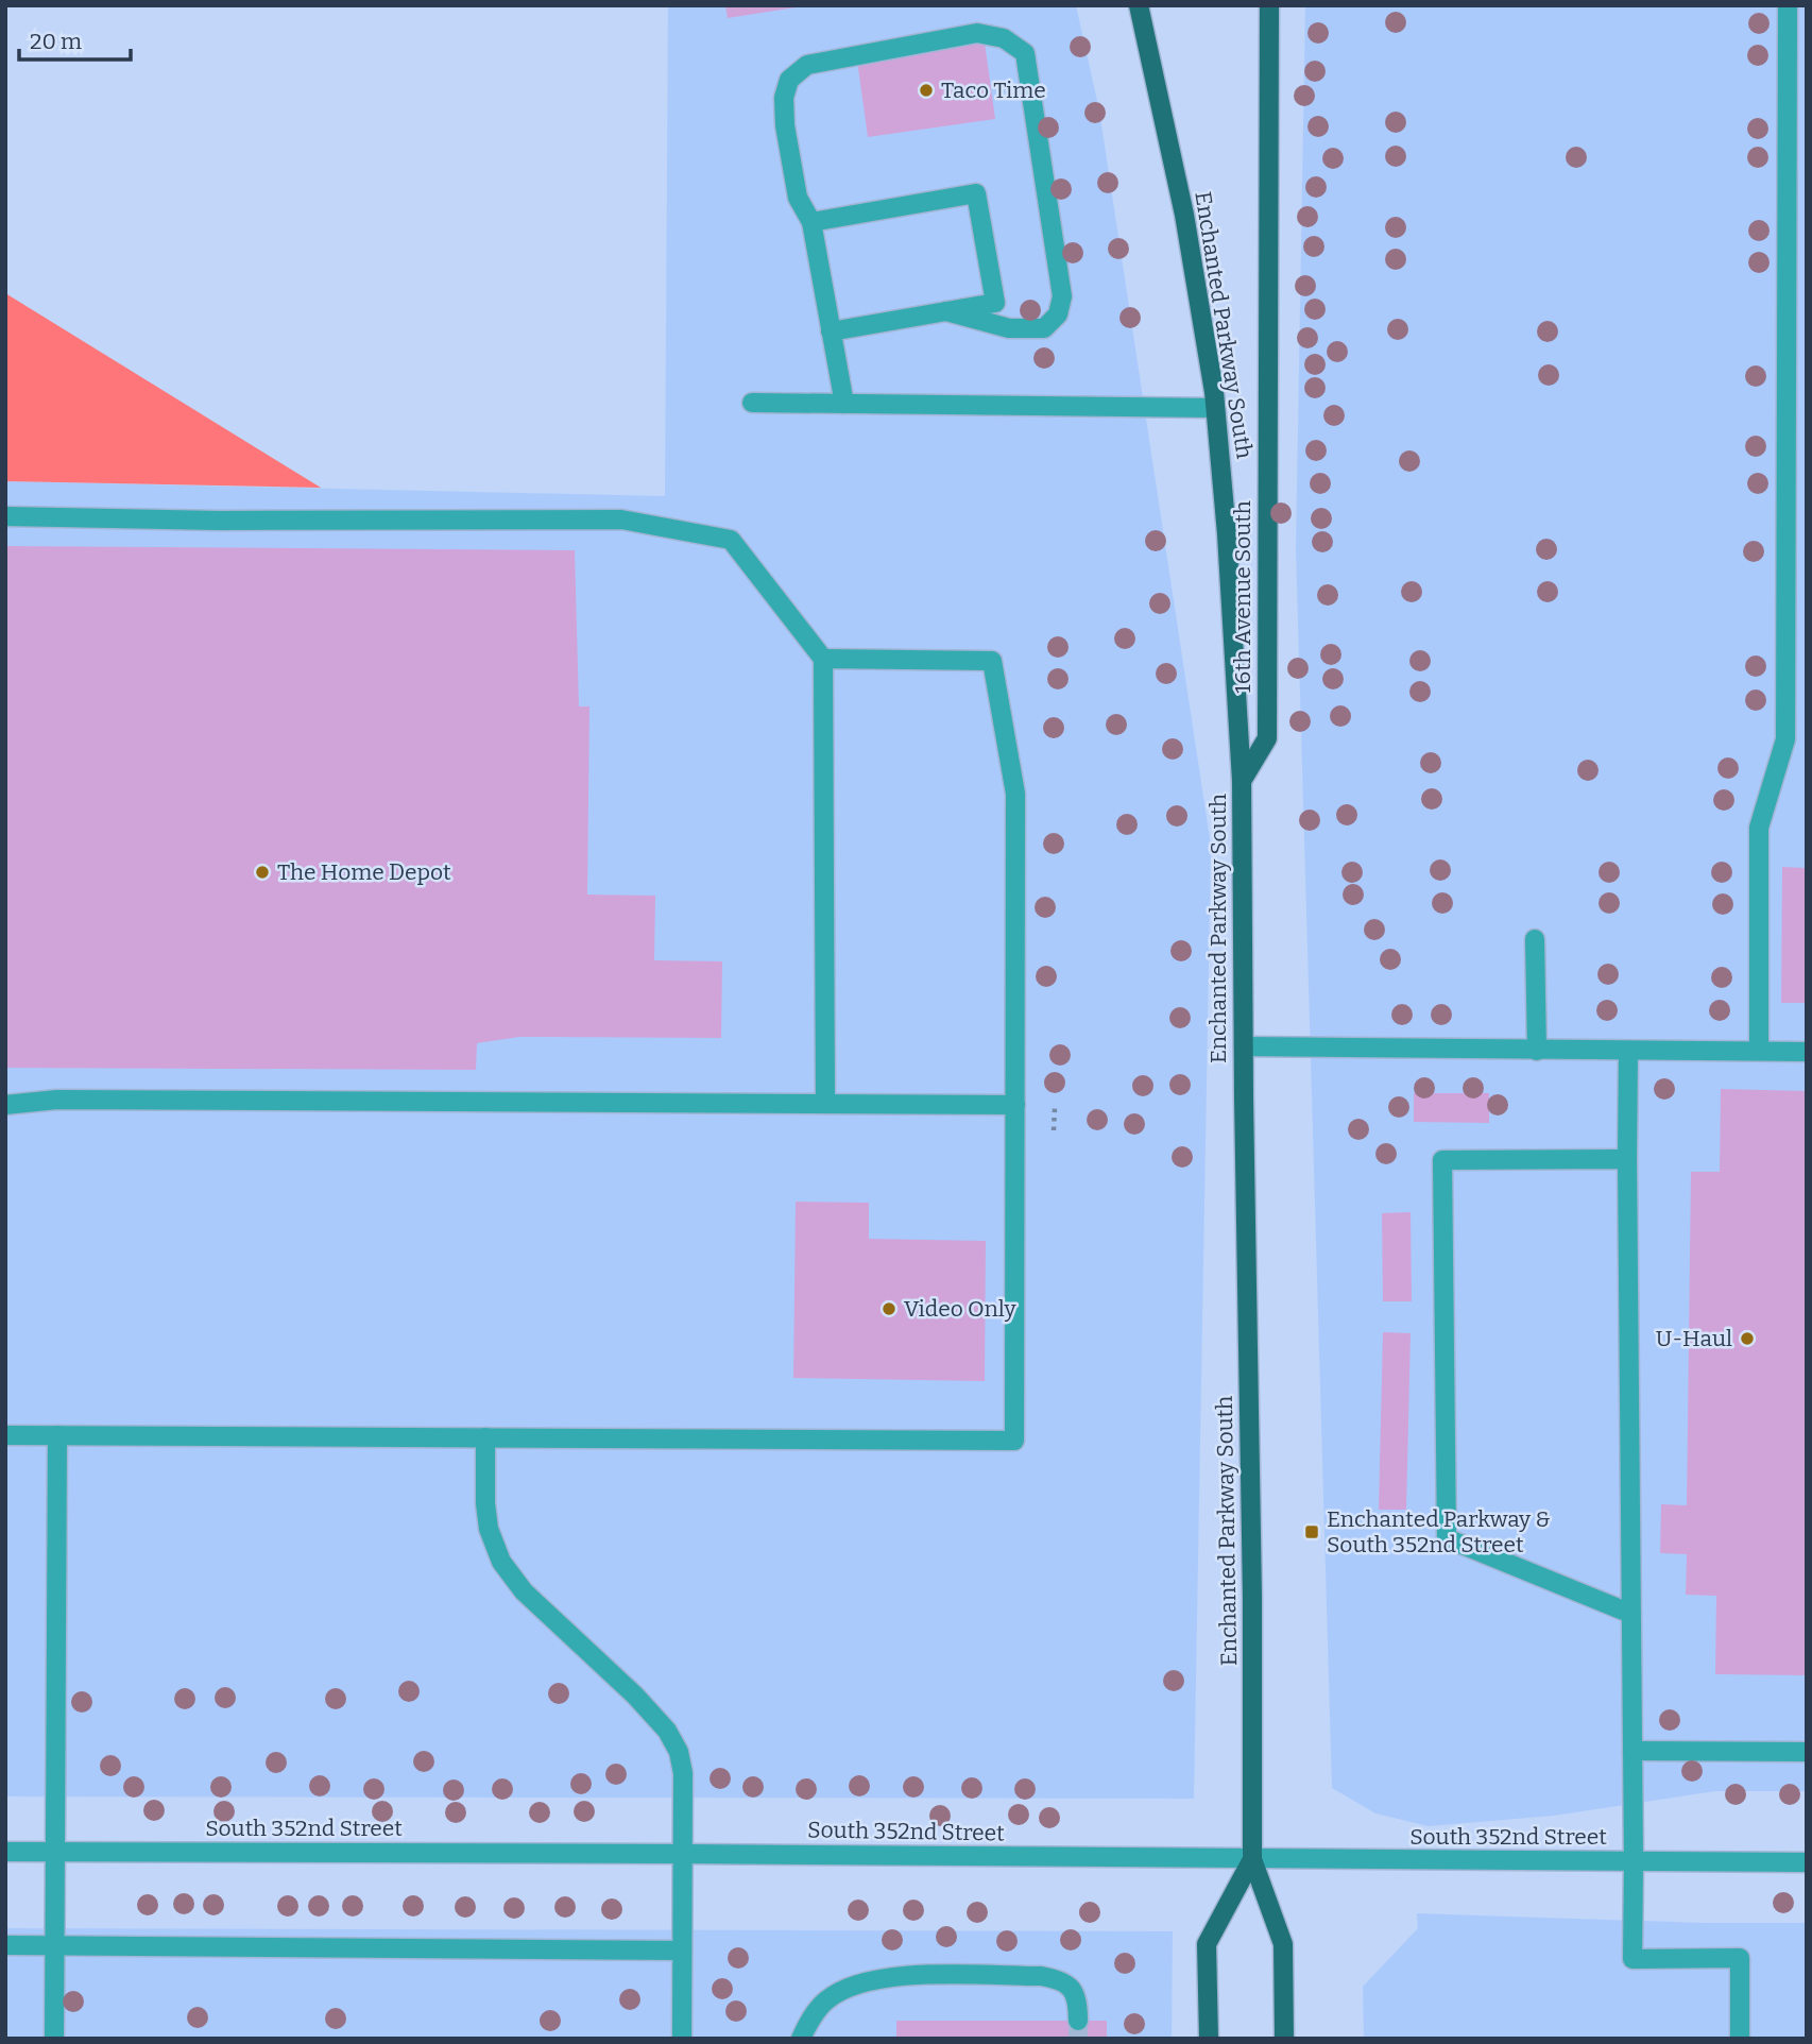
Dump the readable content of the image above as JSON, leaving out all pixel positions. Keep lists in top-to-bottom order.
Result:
{
  "streets": {
    "main road": ["Enchanted Parkway South", "16th Avenue South"],
    "street": ["South 352nd Street"]
  },
  "crossings": [
    ["Enchanted Parkway South", "16th Avenue South"],
    ["Enchanted Parkway South", "South 352nd Street"]
  ],
  "places": {
    "other": [
      "Taco Time",
      "The Home Depot",
      "Video Only",
      "U-Haul"
    ],
    "transit": ["Enchanted Parkway & South 352nd Street"]
  },
  "scale_bar": "20 m"
}
